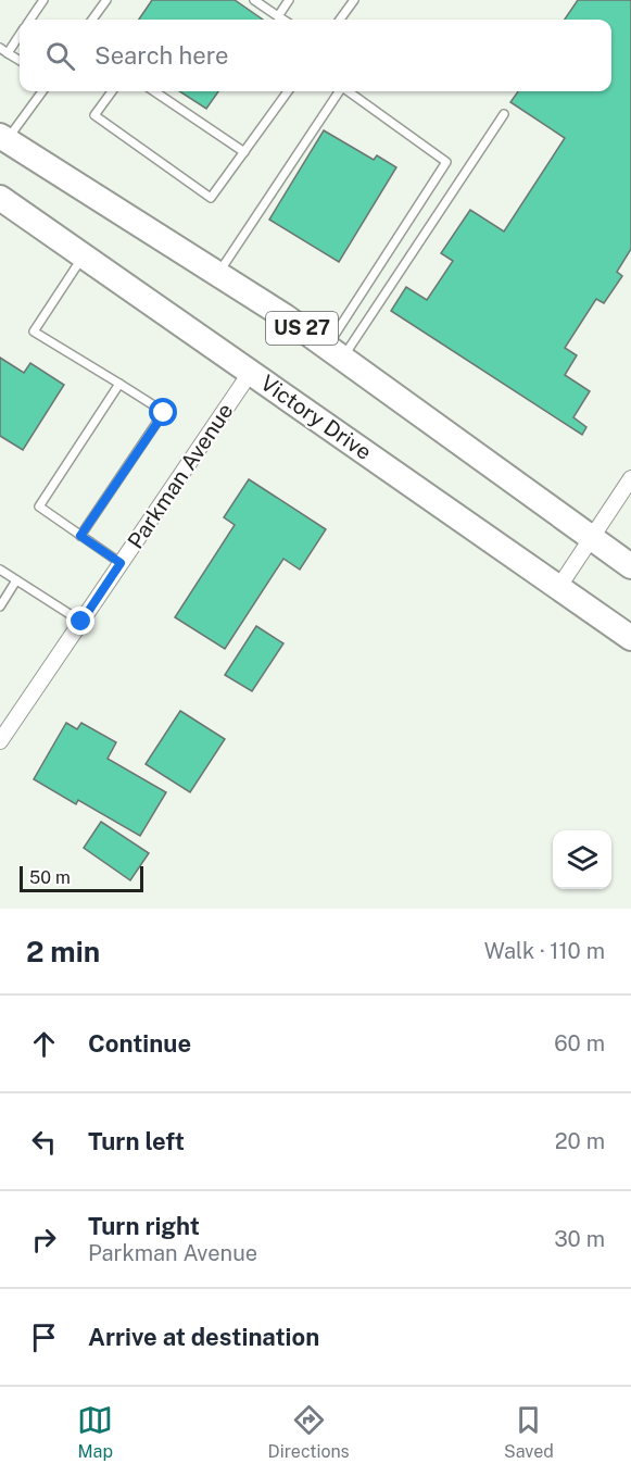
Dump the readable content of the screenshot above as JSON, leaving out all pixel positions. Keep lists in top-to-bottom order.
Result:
{
  "streets": {
    "highway": ["US 27", "Victory Drive"],
    "street": ["Parkman Avenue"]
  },
  "crossings": [
    ["Victory Drive", "Parkman Avenue"]
  ],
  "scale_bar": "50 m",
  "page": {
    "search": "Search here",
    "scale": "50 m",
    "heading": ["2 min", "Walk · 110 m"],
    "list": [
      ["Continue", "60 m"],
      ["Turn left", "20 m"],
      ["Turn right", "Parkman Avenue", "30 m"],
      "Arrive at destination"
    ],
    "nav": ["Map", "Directions", "Saved"]
  }
}
